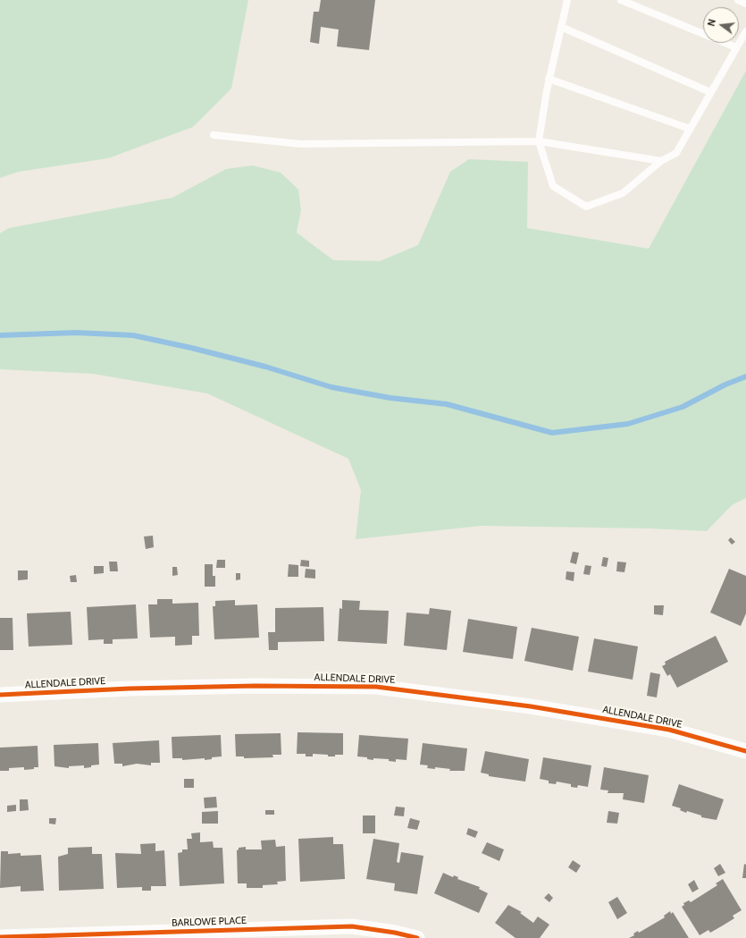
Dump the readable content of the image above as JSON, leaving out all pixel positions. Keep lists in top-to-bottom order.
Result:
{
  "streets": {
    "street": ["ALLENDALE DRIVE", "BARLOWE PLACE"]
  },
  "north": "left"
}
